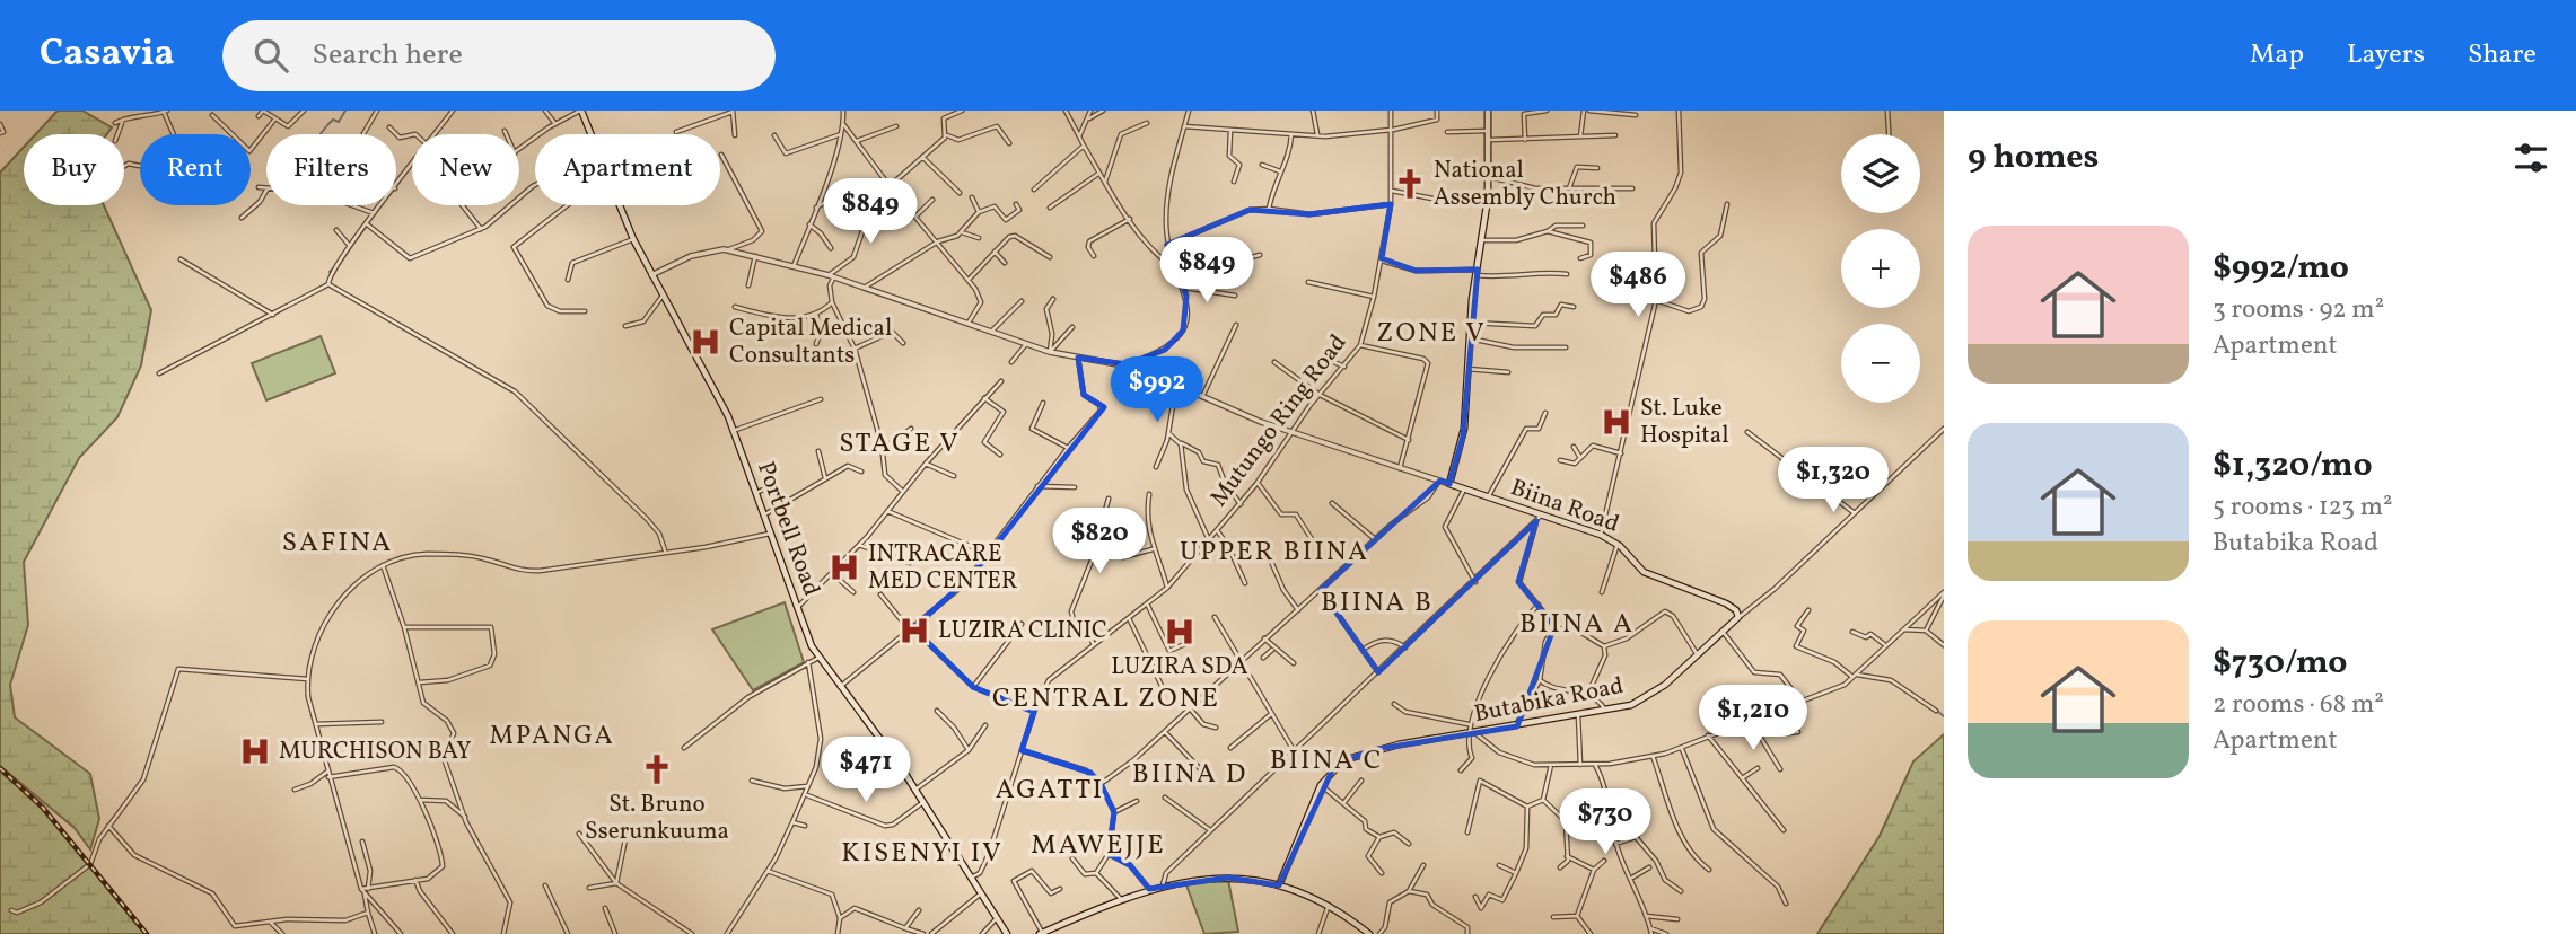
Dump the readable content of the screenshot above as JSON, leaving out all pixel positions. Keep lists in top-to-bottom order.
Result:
{
  "streets": {
    "main road": ["Biina Road", "Portbell Road", "Butabika Road"],
    "street": ["Mutungo Ring Road"]
  },
  "crossings": [
    ["Mutungo Ring Road", "Portbell Road"],
    ["Biina Road", "Butabika Road"]
  ],
  "districts": [
    "ZONE V",
    "STAGE V",
    "SAFINA",
    "UPPER BIINA",
    "BIINA B",
    "BIINA A",
    "CENTRAL ZONE",
    "MPANGA",
    "BIINA C",
    "BIINA D",
    "AGATTI",
    "MAWEJJE",
    "KISENYI IV"
  ],
  "places": {
    "church": ["National Assembly Church", "St. Bruno Sserunkuuma"],
    "hospital": [
      "Capital Medical Consultants",
      "St. Luke Hospital",
      "INTRACARE MED CENTER",
      "LUZIRA CLINIC",
      "LUZIRA SDA",
      "MURCHISON BAY"
    ]
  },
  "page": {
    "header": "Casavia",
    "search": "Search here",
    "nav": ["Map", "Layers", "Share"],
    "heading": "9 homes",
    "map_buttons": ["+", "−"],
    "chip": [
      "Buy",
      "Rent",
      "Filters",
      "New",
      "Apartment"
    ],
    "price": [
      "$849",
      "$849",
      "$486",
      "$992",
      "$1,320",
      "$820",
      "$1,210",
      "$471",
      "$730"
    ],
    "list": [
      {
        "name": "$992/mo",
        "note": "3 rooms · 92 m² · Apartment"
      },
      {
        "name": "$1,320/mo",
        "note": "5 rooms · 123 m² · Butabika Road"
      },
      {
        "name": "$730/mo",
        "note": "2 rooms · 68 m² · Apartment"
      }
    ]
  }
}
